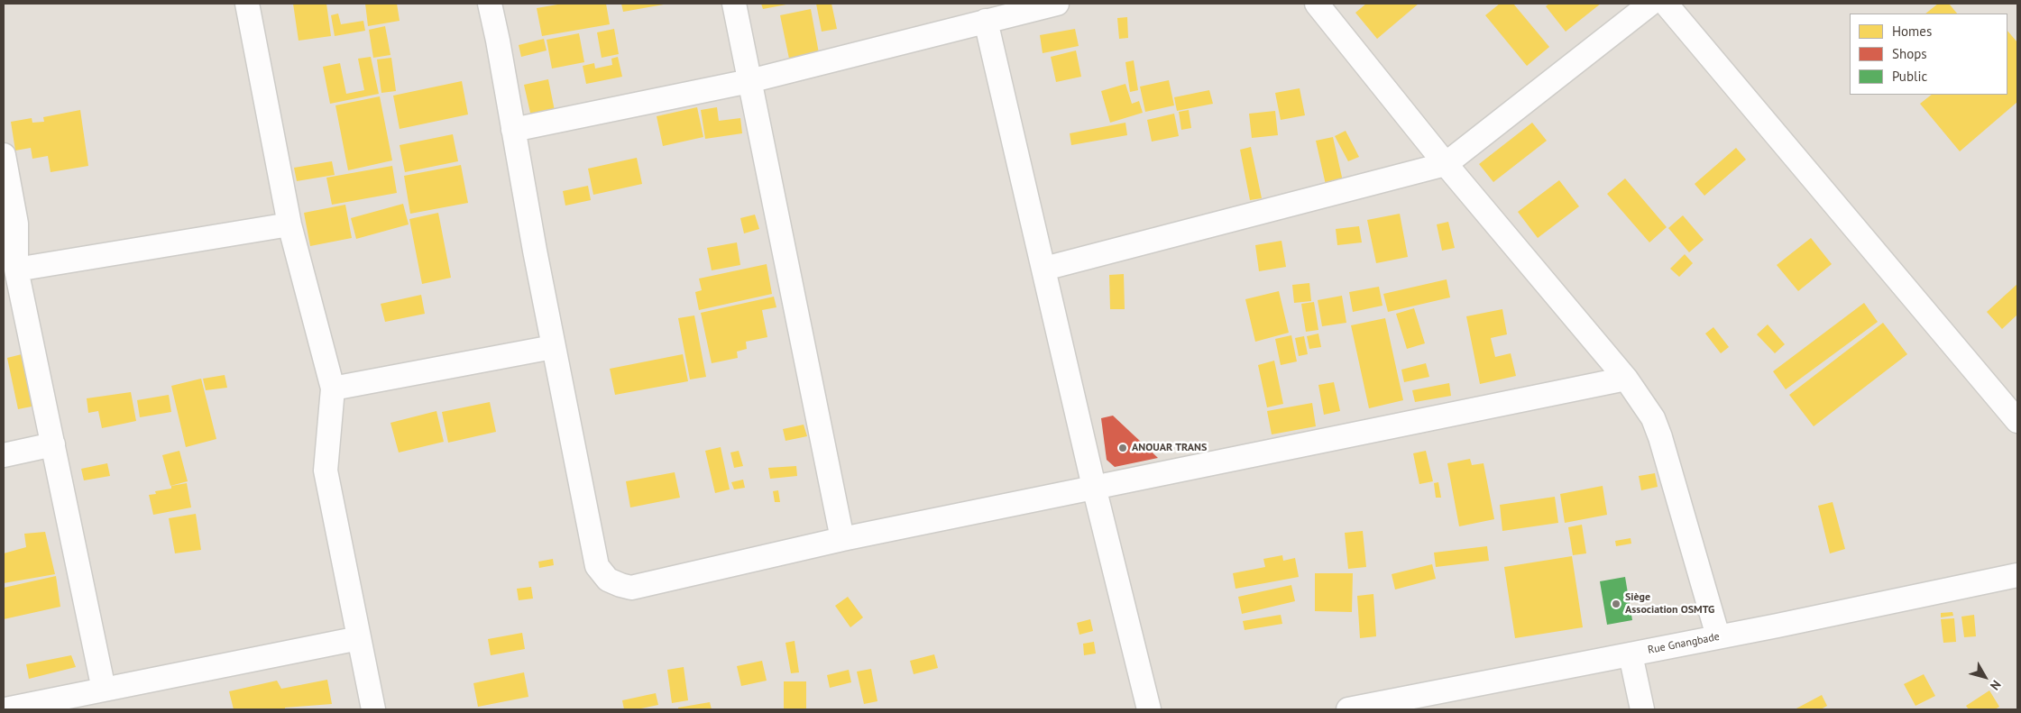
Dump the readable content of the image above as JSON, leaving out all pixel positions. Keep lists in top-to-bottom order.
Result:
{
  "streets": {
    "street": ["Rue Gnangbade"]
  },
  "places": ["ANOUAR TRANS", "Siège Association OSMTG"],
  "legend": ["Homes", "Shops", "Public"],
  "north": "bottom right"
}
